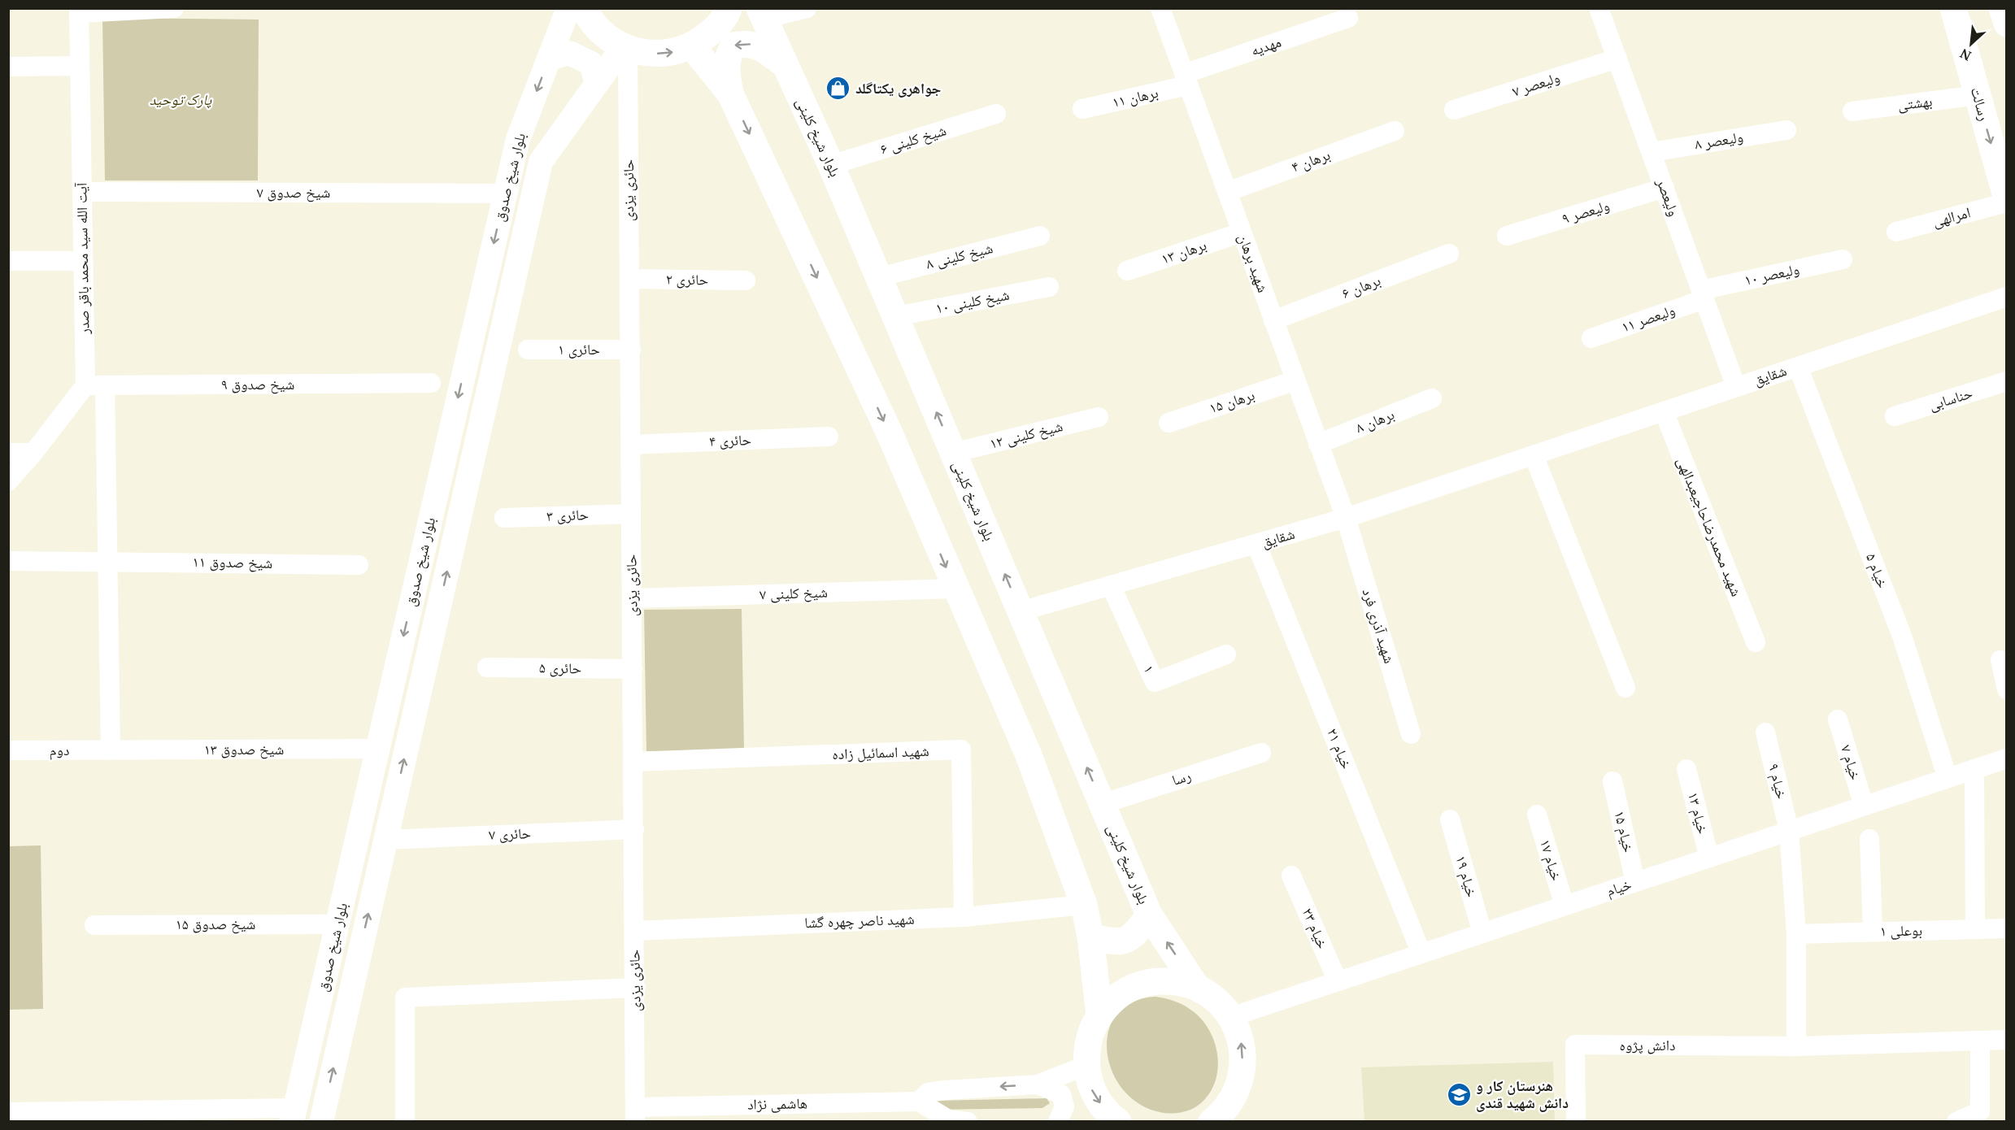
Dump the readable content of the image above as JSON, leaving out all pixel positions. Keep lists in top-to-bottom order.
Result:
{
  "streets": {
    "main road": ["رسالت", "بلوار شیخ کلینی"],
    "street": [
      "مهدیه",
      "ولیعصر ۷",
      "برهان ۱۱",
      "بهشتی",
      "شیخ کلینی ۶",
      "ولیعصر ۸",
      "برهان ۴",
      "بلوار شیخ صدوق",
      "حائری یزدی",
      "شیخ صدوق ۷",
      "ولیعصر",
      "ولیعصر ۹",
      "امرالهی",
      "برهان ۱۳",
      "شیخ کلینی ۸",
      "آیت الله سید محمد باقر صدر",
      "شهید برهان",
      "ولیعصر ۱۰",
      "حائری ۲",
      "برهان ۶",
      "شیخ کلینی ۱۰",
      "ولیعصر ۱۱",
      "حائری ۱",
      "شقایق",
      "شیخ صدوق ۹",
      "حناسابی",
      "برهان ۱۵",
      "برهان ۸",
      "شیخ کلینی ۱۲",
      "حائری ۴",
      "حائری ۳",
      "شهید محمدرضاحاجیعبدالهی",
      "شیخ صدوق ۱۱",
      "خیام ۵",
      "شیخ کلینی ۷",
      "شهید آذری فرد",
      "حائری ۵",
      "۱",
      "خیام ۲۱",
      "شیخ صدوق ۱۳",
      "دوم",
      "شهید اسمائیل زاده",
      "خیام ۷",
      "رسا",
      "خیام ۹",
      "خیام ۱۳",
      "خیام ۱۵",
      "حائری ۷",
      "خیام ۱۷",
      "خیام ۱۹",
      "خیام",
      "شهید ناصر چهره گشا",
      "شیخ صدوق ۱۵",
      "خیام ۲۳",
      "۱ بوعلی",
      "دانش پژوه",
      "هاشمی نژاد"
    ]
  },
  "crossings": [
    ["مهدیه", "برهان ۱۱"],
    ["مهدیه", "شهید برهان"],
    ["ولیعصر ۷", "ولیعصر"],
    ["برهان ۱۱", "شهید برهان"],
    ["بهشتی", "رسالت"],
    ["رسالت", "امرالهی"],
    ["بلوار شیخ کلینی", "شیخ کلینی ۶"],
    ["بلوار شیخ کلینی", "شیخ کلینی ۸"],
    ["بلوار شیخ کلینی", "شیخ کلینی ۱۰"],
    ["بلوار شیخ کلینی", "شقایق"],
    ["بلوار شیخ کلینی", "شیخ کلینی ۱۲"],
    ["بلوار شیخ کلینی", "رسا"],
    ["ولیعصر ۸", "ولیعصر"],
    ["برهان ۴", "شهید برهان"],
    ["بلوار شیخ صدوق", "حائری یزدی"],
    ["بلوار شیخ صدوق", "شیخ صدوق ۷"],
    ["بلوار شیخ صدوق", "شیخ صدوق ۱۳"],
    ["بلوار شیخ صدوق", "حائری ۷"],
    ["بلوار شیخ صدوق", "شیخ صدوق ۱۵"],
    ["حائری یزدی", "حائری ۲"],
    ["حائری یزدی", "حائری ۱"],
    ["حائری یزدی", "حائری ۴"],
    ["حائری یزدی", "حائری ۳"],
    ["حائری یزدی", "شیخ کلینی ۷"],
    ["حائری یزدی", "حائری ۵"],
    ["حائری یزدی", "شهید اسمائیل زاده"],
    ["حائری یزدی", "حائری ۷"],
    ["حائری یزدی", "شهید ناصر چهره گشا"],
    ["حائری یزدی", "هاشمی نژاد"],
    ["شیخ صدوق ۷", "آیت الله سید محمد باقر صدر"],
    ["ولیعصر", "ولیعصر ۹"],
    ["ولیعصر", "ولیعصر ۱۰"],
    ["ولیعصر", "ولیعصر ۱۱"],
    ["ولیعصر", "شقایق"],
    ["برهان ۱۳", "شهید برهان"],
    ["آیت الله سید محمد باقر صدر", "شیخ صدوق ۹"],
    ["شهید برهان", "برهان ۶"],
    ["شهید برهان", "شقایق"],
    ["شهید برهان", "برهان ۱۵"],
    ["شهید برهان", "برهان ۸"],
    ["شهید برهان", "شهید آذری فرد"],
    ["ولیعصر ۱۰", "ولیعصر ۱۱"],
    ["شقایق", "شهید محمدرضاحاجیعبدالهی"],
    ["شقایق", "خیام ۵"],
    ["شقایق", "شهید آذری فرد"],
    ["شقایق", "۱"],
    ["شقایق", "خیام ۲۱"],
    ["خیام ۵", "خیام"],
    ["خیام ۲۱", "خیام"],
    ["شیخ صدوق ۱۳", "دوم"],
    ["شهید اسمائیل زاده", "شهید ناصر چهره گشا"],
    ["خیام ۷", "خیام"],
    ["خیام ۹", "خیام"],
    ["خیام ۹", "۱ بوعلی"],
    ["خیام ۹", "دانش پژوه"],
    ["خیام ۱۳", "خیام"],
    ["خیام ۱۵", "خیام"],
    ["خیام ۱۷", "خیام"],
    ["خیام ۱۹", "خیام"],
    ["خیام", "خیام ۲۳"]
  ],
  "one_way": ["رسالت"],
  "parks": ["پارک توحید"],
  "places": {
    "shop": ["جواهری یکتاگلد"],
    "school or university": ["هنرستان کار و دانش شهید قندی"]
  },
  "north": "bottom left"
}
